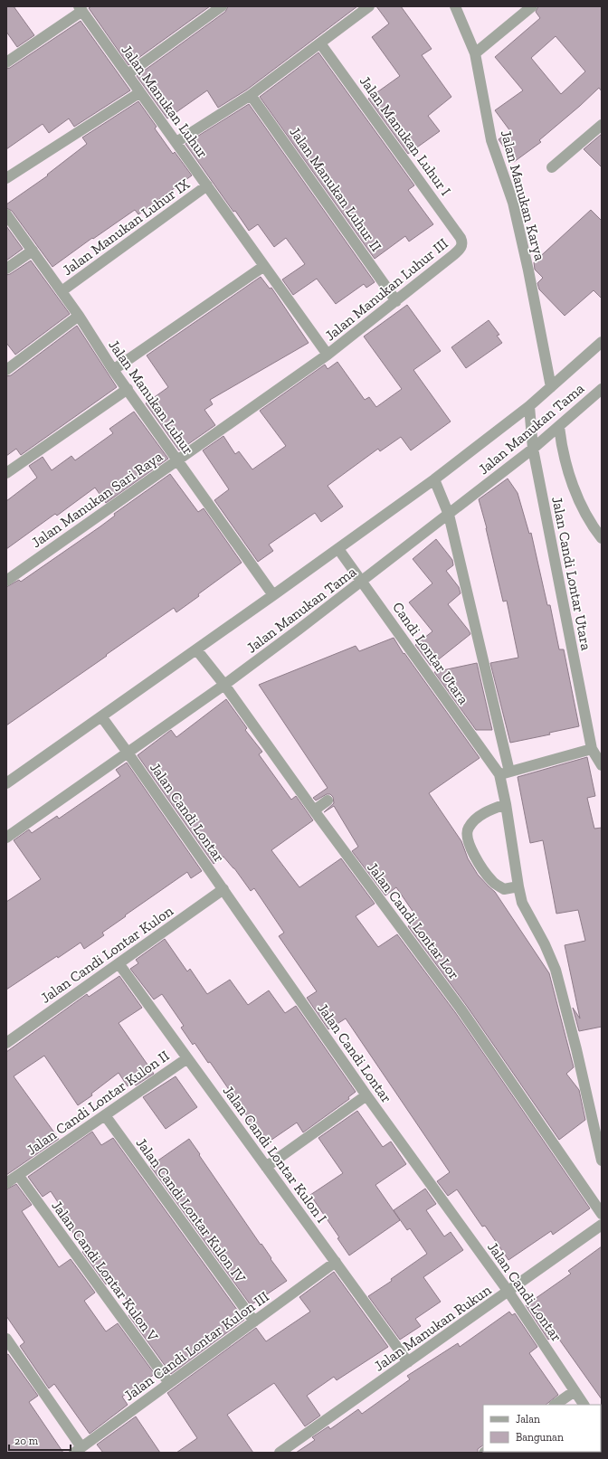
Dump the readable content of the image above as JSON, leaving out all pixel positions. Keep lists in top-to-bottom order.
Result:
{
  "streets": {
    "street": [
      "Jalan Manukan Luhur",
      "Jalan Manukan Luhur I",
      "Jalan Manukan Luhur II",
      "Jalan Manukan Karya",
      "Jalan Manukan Luhur IX",
      "Jalan Manukan Luhur III",
      "Jalan Manukan Tama",
      "Jalan Manukan Sari Raya",
      "Jalan Candi Lontar Utara",
      "Candi Lontar Utara",
      "Jalan Candi Lontar",
      "Jalan Candi Lontar Lor",
      "Jalan Candi Lontar Kulon",
      "Jalan Candi Lontar Kulon II",
      "Jalan Candi Lontar Kulon I",
      "Jalan Candi Lontar Kulon IV",
      "Jalan Candi Lontar Kulon V",
      "Jalan Manukan Rukun",
      "Jalan Candi Lontar Kulon III"
    ]
  },
  "crossings": [
    ["Jalan Manukan Luhur", "Jalan Manukan Luhur IX"],
    ["Jalan Manukan Luhur", "Jalan Manukan Luhur III"],
    ["Jalan Manukan Luhur", "Jalan Manukan Tama"],
    ["Jalan Manukan Luhur", "Jalan Manukan Sari Raya"],
    ["Jalan Manukan Luhur I", "Jalan Manukan Luhur III"],
    ["Jalan Manukan Luhur II", "Jalan Manukan Luhur III"],
    ["Jalan Manukan Karya", "Jalan Manukan Tama"],
    ["Jalan Manukan Luhur III", "Jalan Manukan Sari Raya"],
    ["Jalan Manukan Tama", "Jalan Candi Lontar Utara"],
    ["Jalan Manukan Tama", "Candi Lontar Utara"],
    ["Jalan Manukan Tama", "Jalan Candi Lontar"],
    ["Jalan Manukan Tama", "Jalan Candi Lontar Lor"],
    ["Jalan Candi Lontar", "Jalan Candi Lontar Kulon"],
    ["Jalan Candi Lontar", "Jalan Manukan Rukun"],
    ["Jalan Candi Lontar Kulon", "Jalan Candi Lontar Kulon I"],
    ["Jalan Candi Lontar Kulon II", "Jalan Candi Lontar Kulon I"],
    ["Jalan Candi Lontar Kulon II", "Jalan Candi Lontar Kulon IV"],
    ["Jalan Candi Lontar Kulon II", "Jalan Candi Lontar Kulon V"],
    ["Jalan Candi Lontar Kulon I", "Jalan Manukan Rukun"],
    ["Jalan Candi Lontar Kulon I", "Jalan Candi Lontar Kulon III"],
    ["Jalan Candi Lontar Kulon IV", "Jalan Candi Lontar Kulon III"],
    ["Jalan Candi Lontar Kulon V", "Jalan Candi Lontar Kulon III"]
  ],
  "legend": ["Jalan", "Bangunan"],
  "scale_bar": "20 m"
}
